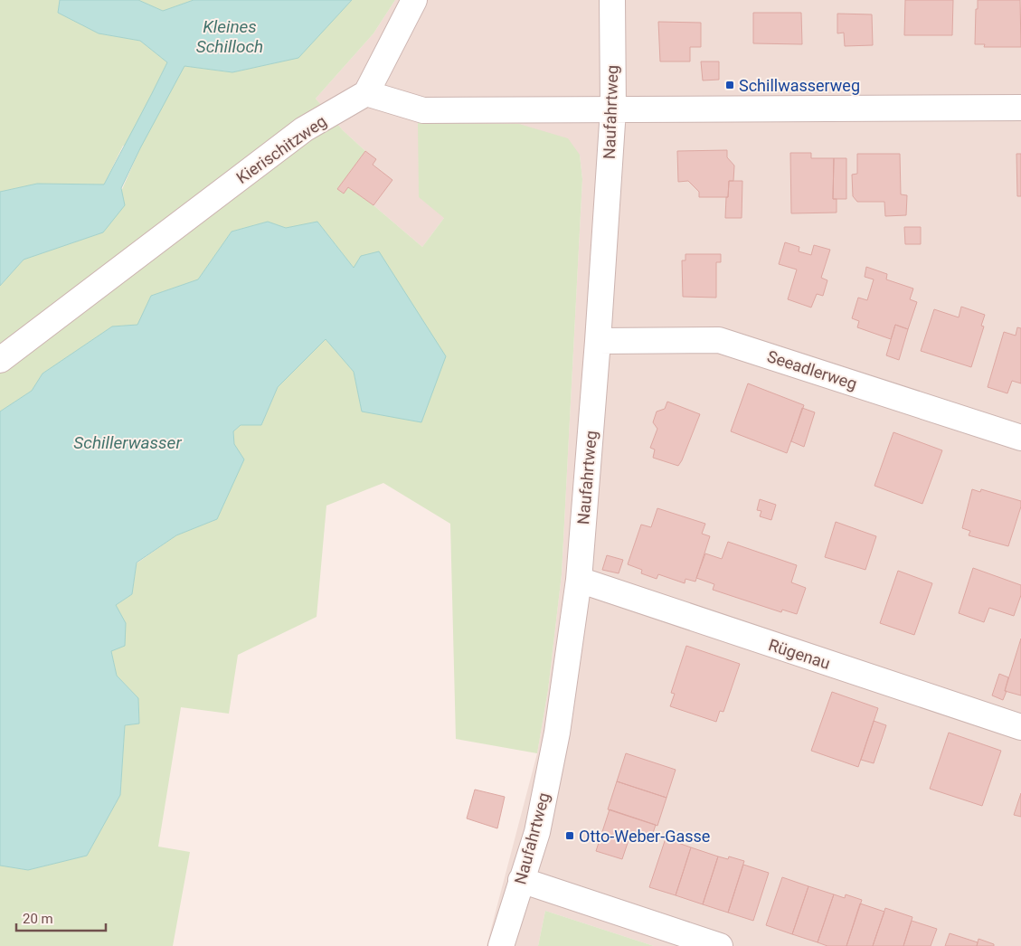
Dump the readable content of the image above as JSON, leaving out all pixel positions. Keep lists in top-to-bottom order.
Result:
{
  "streets": {
    "street": [
      "Naufahrtweg",
      "Kierischitzweg",
      "Seeadlerweg",
      "Rügenau"
    ]
  },
  "crossings": [
    ["Naufahrtweg", "Seeadlerweg"],
    ["Naufahrtweg", "Rügenau"]
  ],
  "water": ["Kleines Schilloch", "Schillerwasser"],
  "places": {
    "transit": ["Schillwasserweg", "Otto-Weber-Gasse"]
  },
  "scale_bar": "20 m"
}
